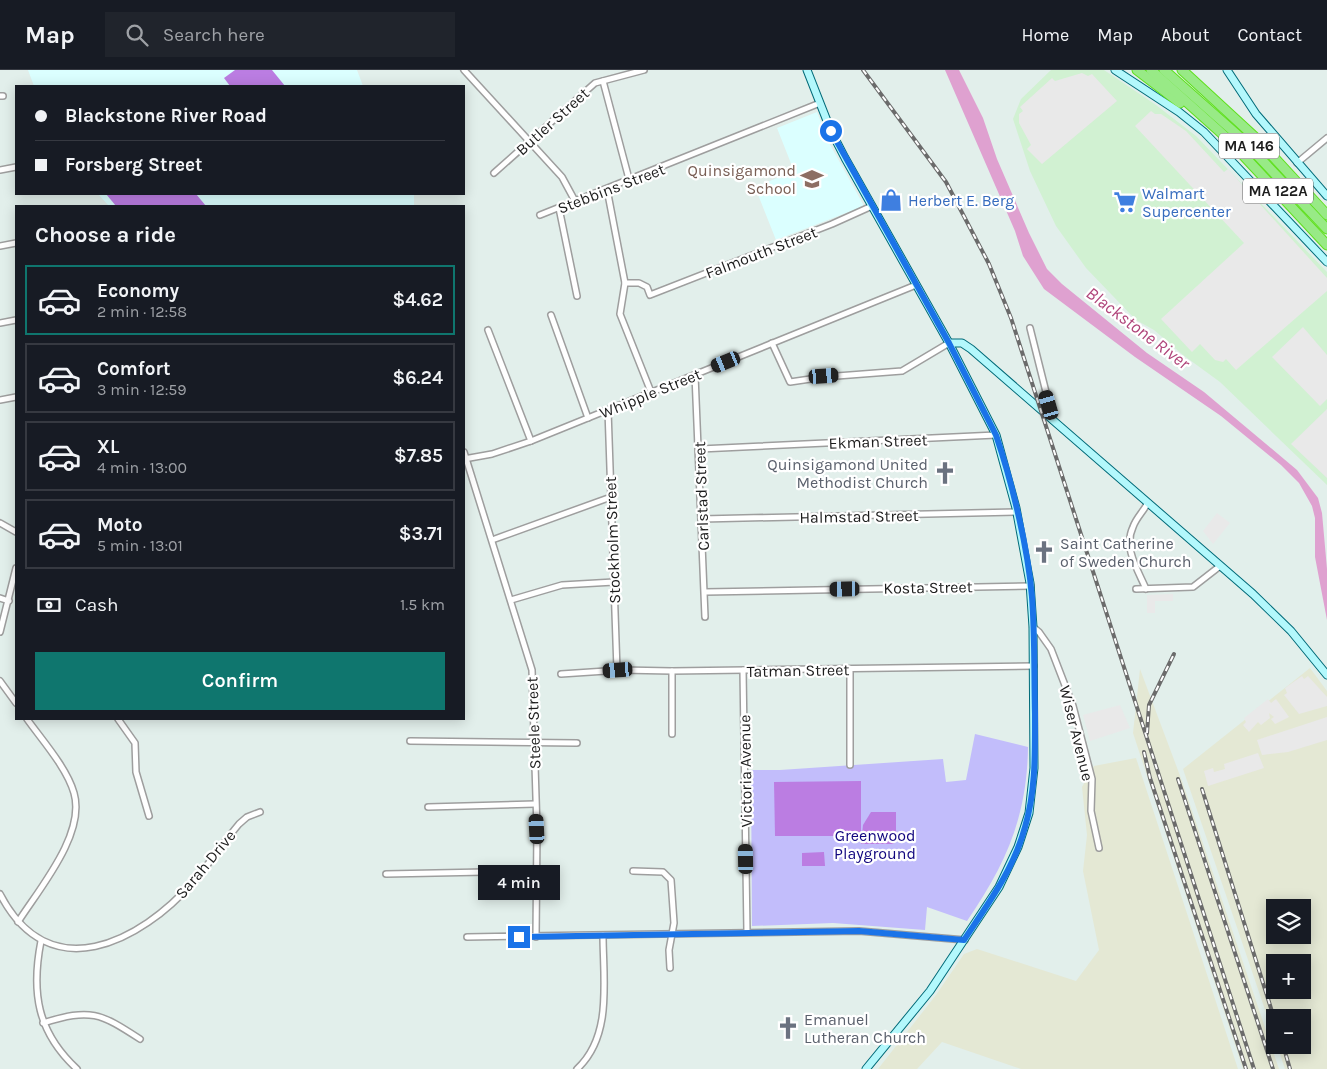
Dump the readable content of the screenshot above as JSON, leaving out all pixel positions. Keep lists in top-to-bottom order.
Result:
{
  "streets": {
    "highway": ["MA 146", "MA 122A"],
    "street": [
      "Butler Street",
      "Stebbins Street",
      "Falmouth Street",
      "Whipple Street",
      "Ekman Street",
      "Carlstad Street",
      "Halmstad Street",
      "Stockholm Street",
      "Kosta Street",
      "Tatman Street",
      "Steele Street",
      "Wiser Avenue",
      "Victoria Avenue",
      "Sarah Drive"
    ]
  },
  "crossings": [
    ["MA 146", "MA 122A"],
    ["Whipple Street", "Carlstad Street"],
    ["Whipple Street", "Stockholm Street"],
    ["Whipple Street", "Steele Street"],
    ["Ekman Street", "Carlstad Street"],
    ["Carlstad Street", "Halmstad Street"],
    ["Carlstad Street", "Kosta Street"],
    ["Stockholm Street", "Tatman Street"],
    ["Tatman Street", "Victoria Avenue"]
  ],
  "water": ["Blackstone River"],
  "parks": ["Greenwood Playground"],
  "places": {
    "school or university": ["Quinsigamond School"],
    "shop": ["Herbert E. Berg"],
    "supermarket": ["Walmart Supercenter"],
    "church": ["Quinsigamond United Methodist Church", "Saint Catherine of Sweden Church", "Emanuel Lutheran Church"]
  },
  "page": {
    "header": "Map",
    "search": "Search here",
    "nav": [
      "Home",
      "Map",
      "About",
      "Contact"
    ],
    "banner": ["Blackstone River Road", "Forsberg Street"],
    "heading": "Choose a ride",
    "list": [
      {
        "name": "Economy",
        "note": "2 min · 12:58",
        "value": "$4.62"
      },
      {
        "name": "Comfort",
        "note": "3 min · 12:59",
        "value": "$6.24"
      },
      {
        "name": "XL",
        "note": "4 min · 13:00",
        "value": "$7.85"
      },
      {
        "name": "Moto",
        "note": "5 min · 13:01",
        "value": "$3.71"
      }
    ],
    "pay": ["Cash", "1.5 km"],
    "buttons": "Confirm",
    "bubble": "4 min",
    "map_buttons": ["+", "−"]
  }
}
